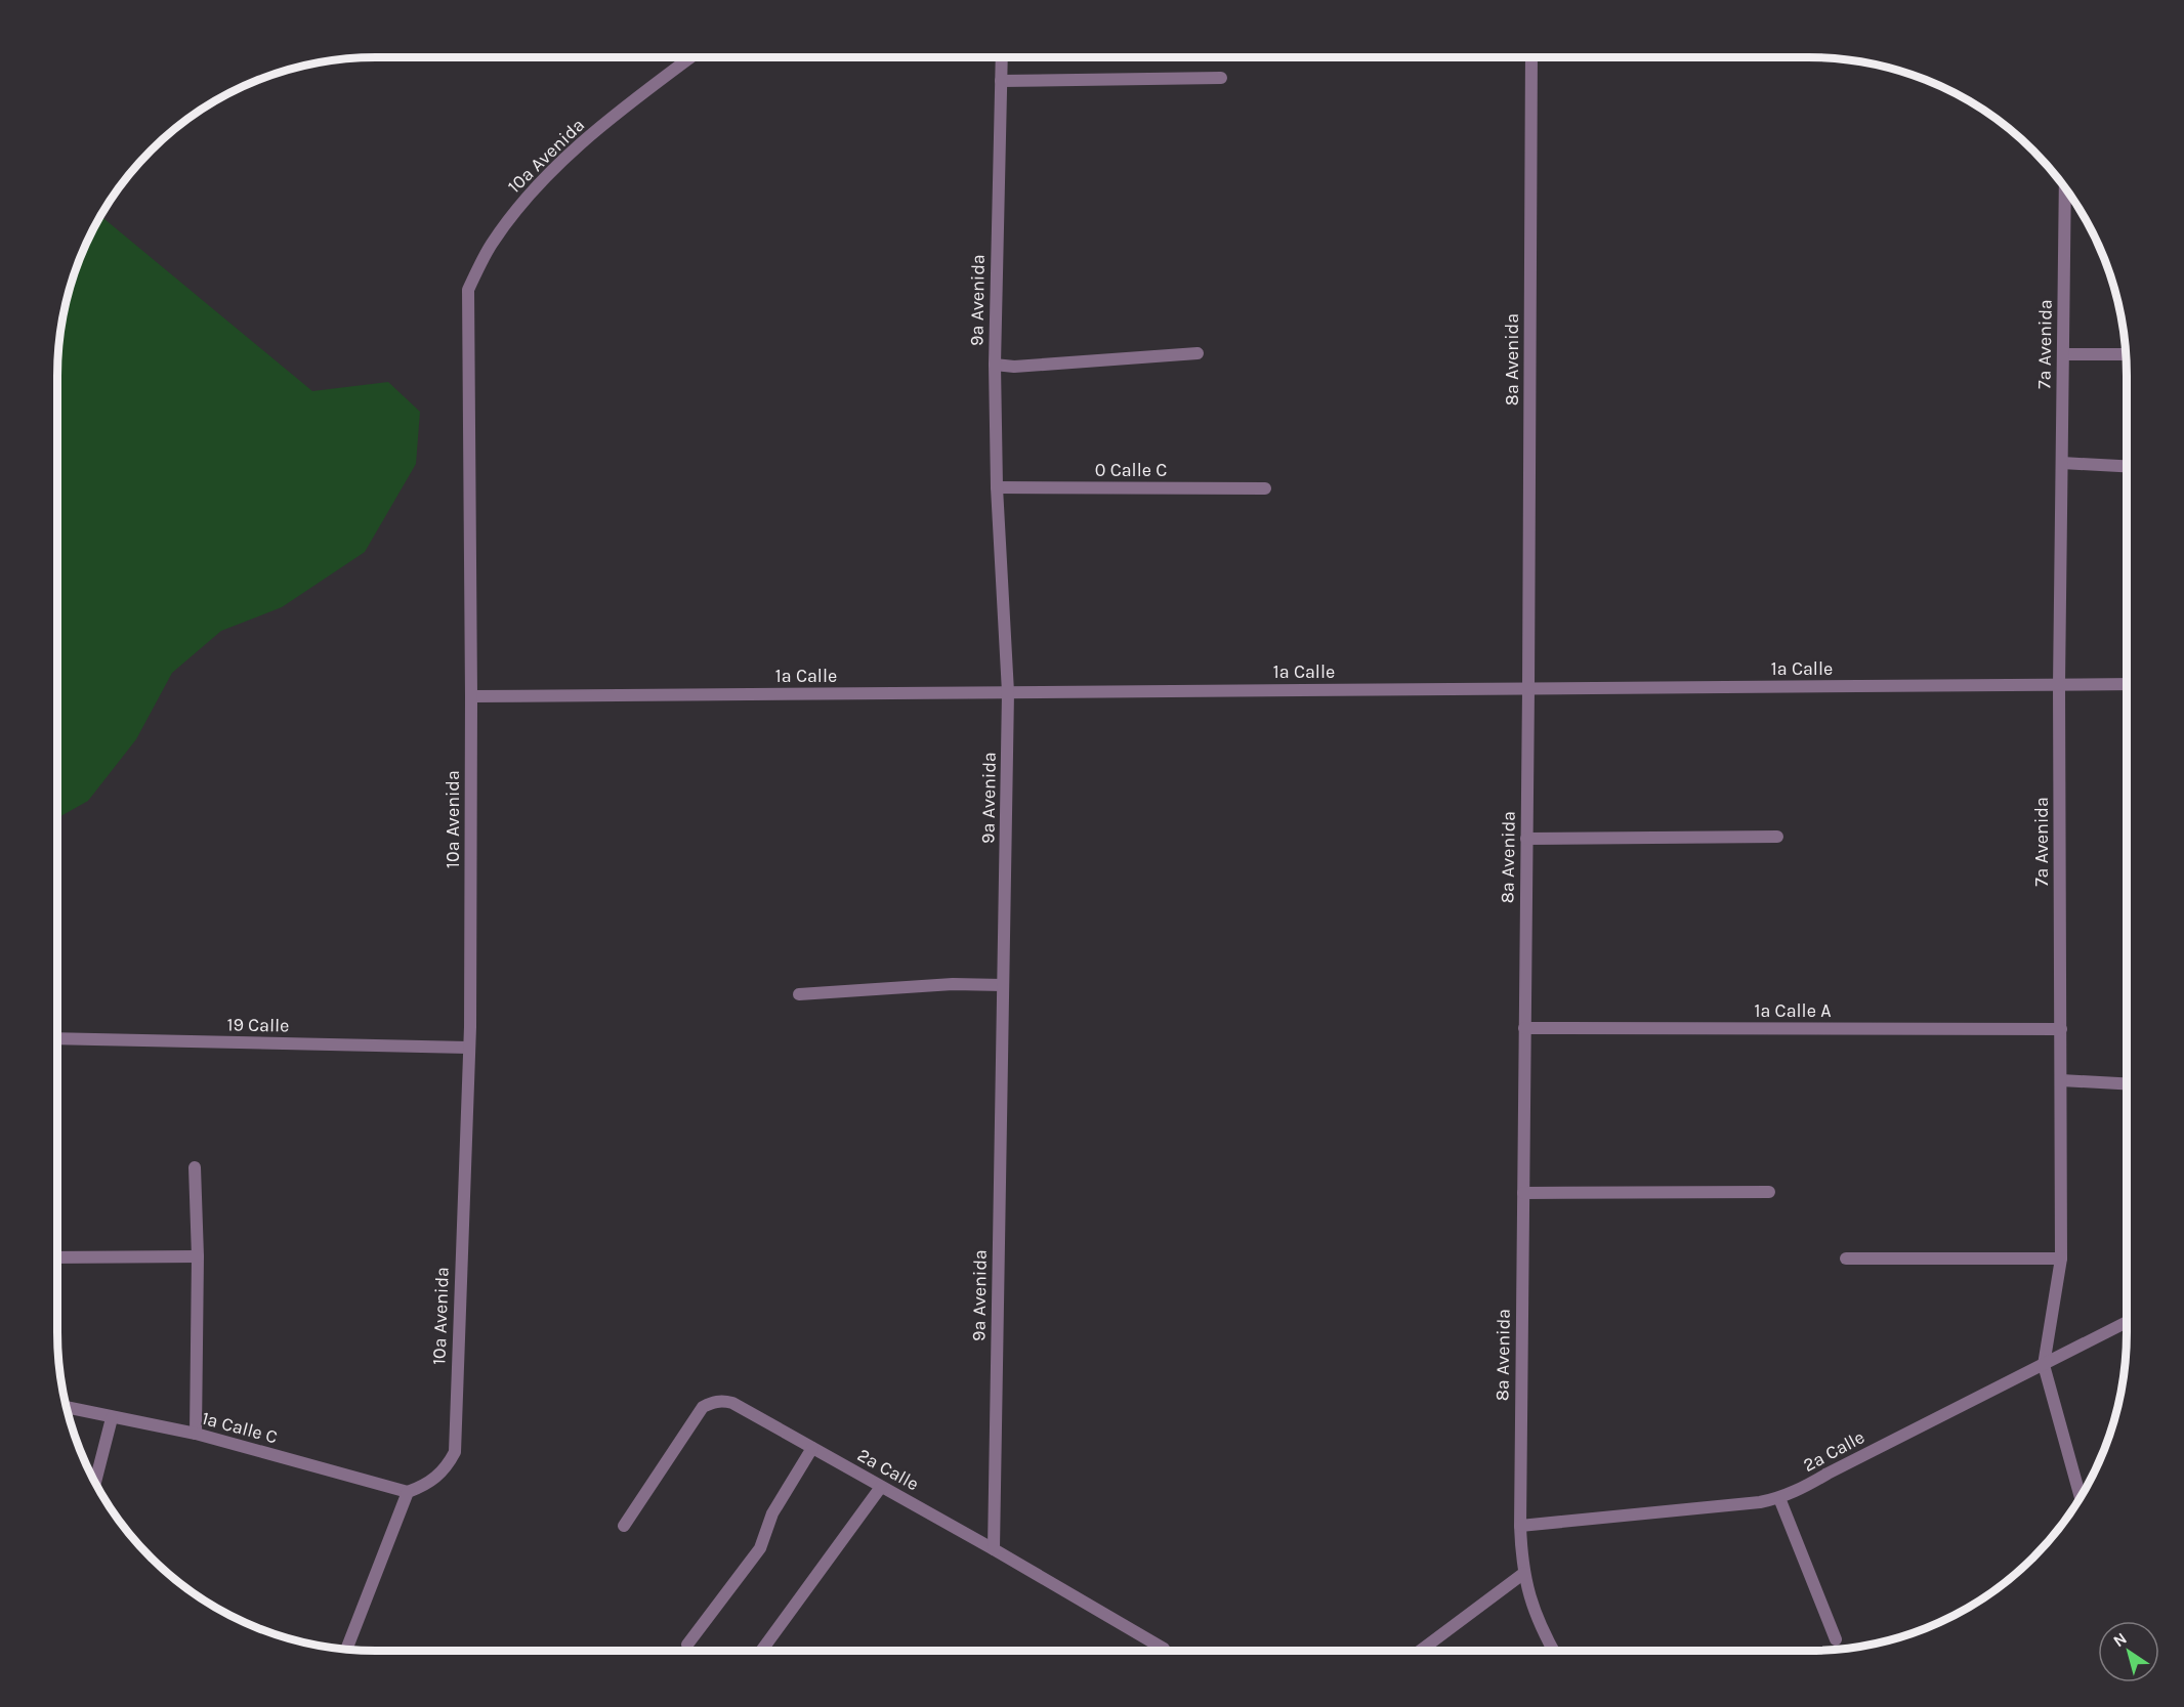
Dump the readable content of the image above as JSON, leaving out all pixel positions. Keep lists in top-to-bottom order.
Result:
{
  "streets": {
    "street": [
      "10a Avenida",
      "9a Avenida",
      "7a Avenida",
      "8a Avenida",
      "0 Calle C",
      "1a Calle",
      "1a Calle A",
      "19 Calle",
      "1a Calle C",
      "2a Calle"
    ]
  },
  "crossings": [
    ["10a Avenida", "1a Calle"],
    ["10a Avenida", "19 Calle"],
    ["10a Avenida", "1a Calle C"],
    ["9a Avenida", "0 Calle C"],
    ["9a Avenida", "1a Calle"],
    ["9a Avenida", "2a Calle"],
    ["7a Avenida", "1a Calle"],
    ["7a Avenida", "1a Calle A"],
    ["7a Avenida", "2a Calle"],
    ["8a Avenida", "1a Calle"],
    ["8a Avenida", "1a Calle A"],
    ["8a Avenida", "2a Calle"]
  ],
  "north": "top left"
}
